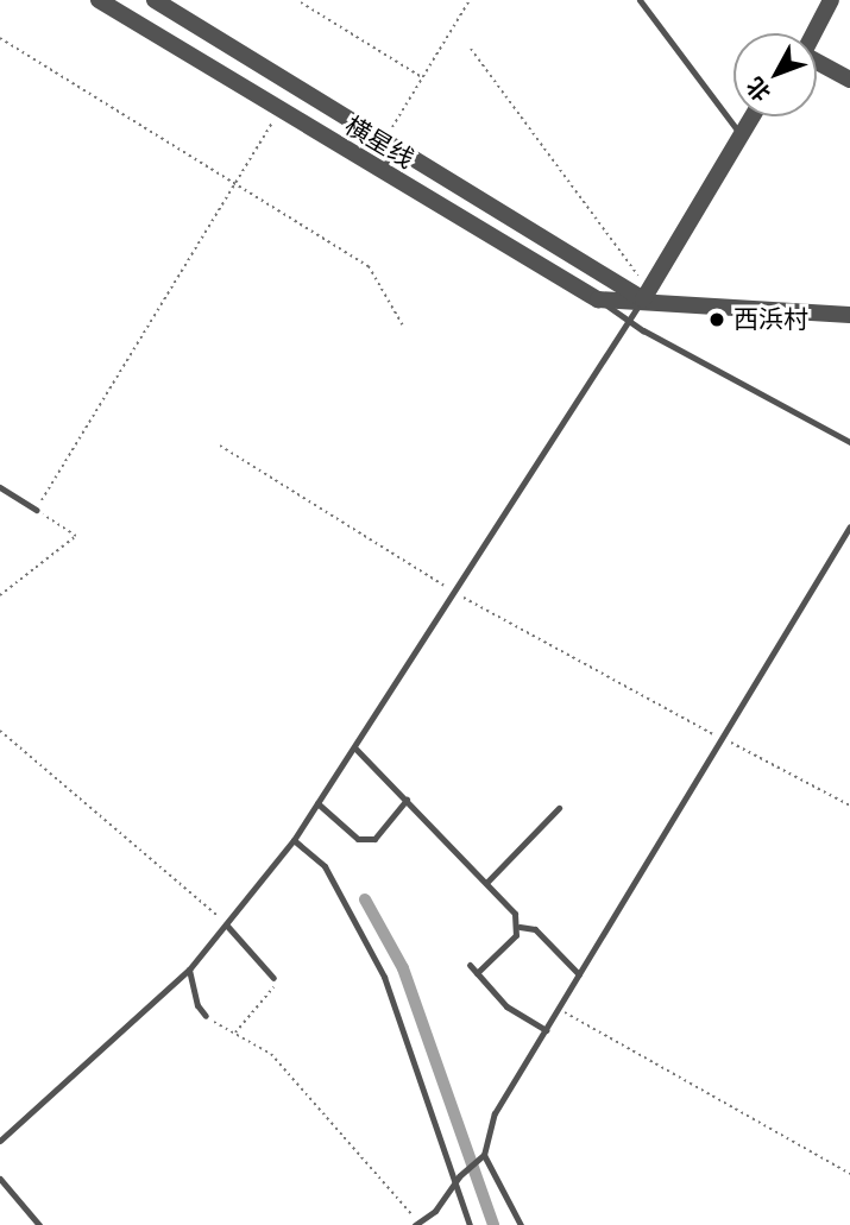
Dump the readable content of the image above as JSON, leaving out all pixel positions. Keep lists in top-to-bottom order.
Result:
{
  "streets": {
    "street": ["横星线"]
  },
  "places": ["西浜村"],
  "north": "bottom left"
}
